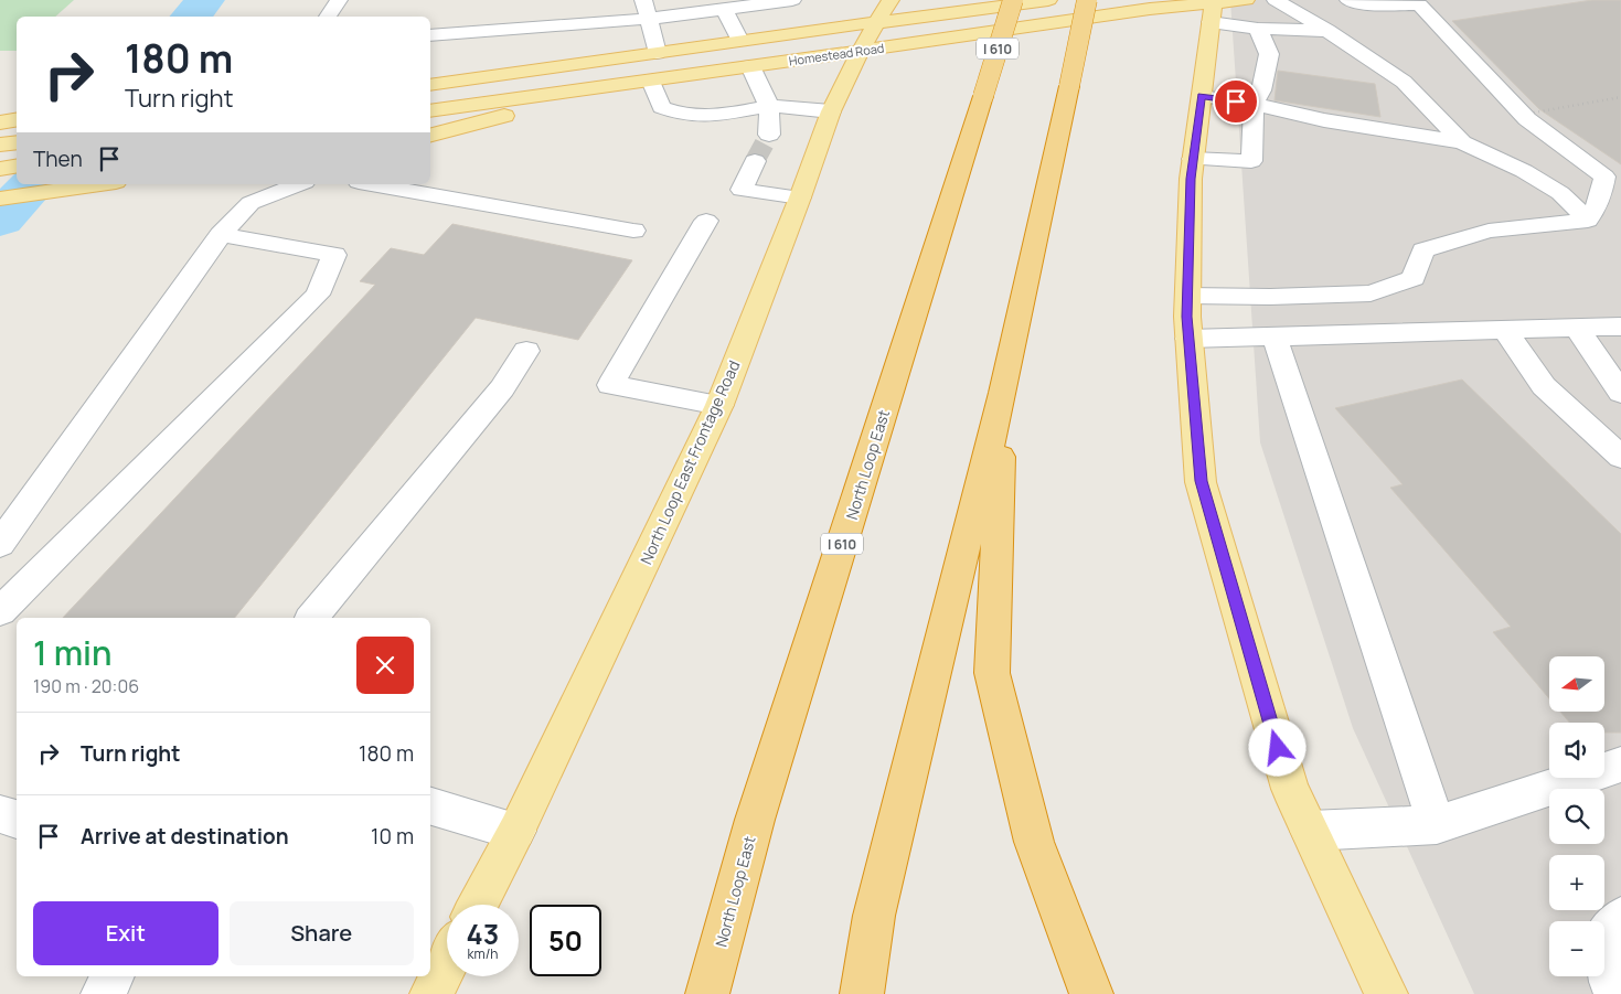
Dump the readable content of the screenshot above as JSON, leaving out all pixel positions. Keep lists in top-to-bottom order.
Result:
{
  "streets": {
    "highway": ["I 610", "North Loop East"],
    "main road": ["Homestead Road", "North Loop East Frontage Road"]
  },
  "crossings": [
    ["Homestead Road", "North Loop East Frontage Road"]
  ],
  "north": "left",
  "page": {
    "turn": ["180 m", "Turn right"],
    "then": "Then",
    "heading": ["1 min", "190 m · 20:06"],
    "map_buttons": ["+", "−"],
    "list": [
      {
        "name": "Turn right",
        "value": "180 m"
      },
      {
        "name": "Arrive at destination",
        "value": "10 m"
      }
    ],
    "buttons": ["Exit", "Share"],
    "speed": "43 km/h",
    "limit": "50"
  }
}
